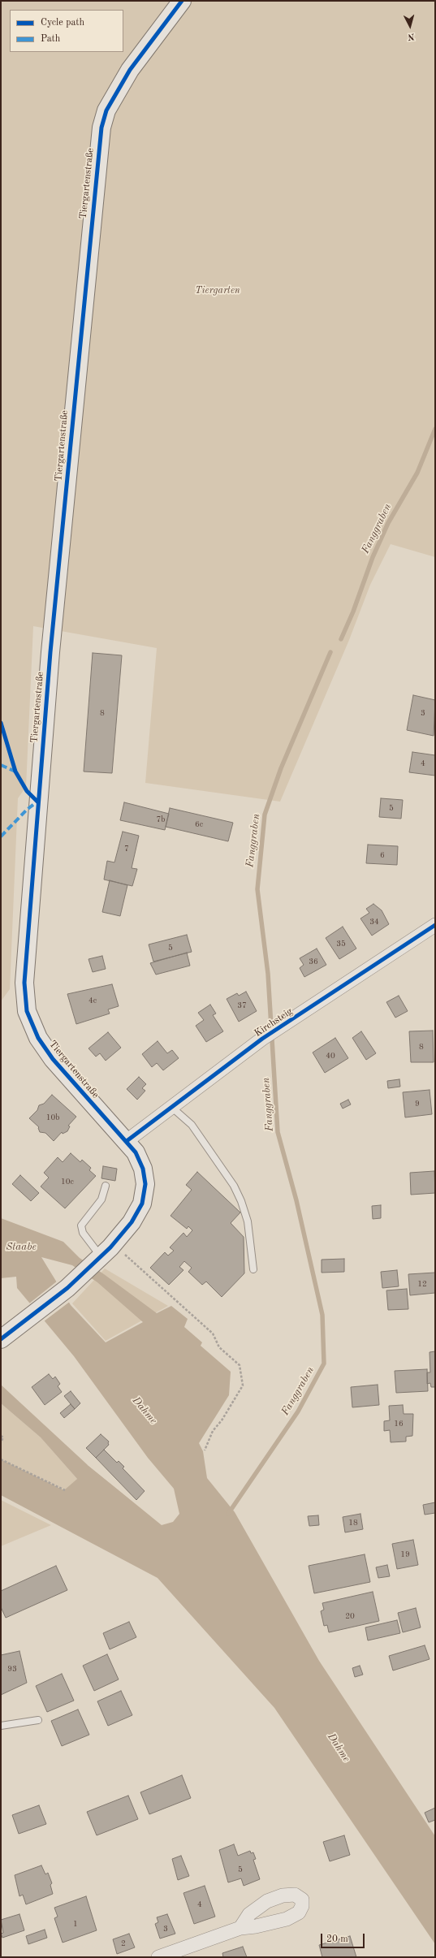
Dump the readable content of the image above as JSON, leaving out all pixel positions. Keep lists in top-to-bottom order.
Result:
{
  "streets": {
    "street": ["Tiergartenstraße", "Kirchsteig"]
  },
  "crossings": [
    ["Tiergartenstraße", "Kirchsteig"]
  ],
  "water": ["Fanggraben", "Staabe", "Dahme"],
  "parks": ["Tiergarten"],
  "house_numbers": [
    "8",
    "3",
    "4",
    "5",
    "7b",
    "6c",
    "7",
    "6",
    "34",
    "35",
    "5",
    "36",
    "4c",
    "37",
    "8",
    "40",
    "9",
    "10b",
    "10c",
    "12",
    "16",
    "18",
    "19",
    "20",
    "93",
    "5",
    "4",
    "1",
    "3",
    "2"
  ],
  "legend": ["Cycle path", "Path"],
  "scale_bar": "20 m",
  "north": "bottom"
}
